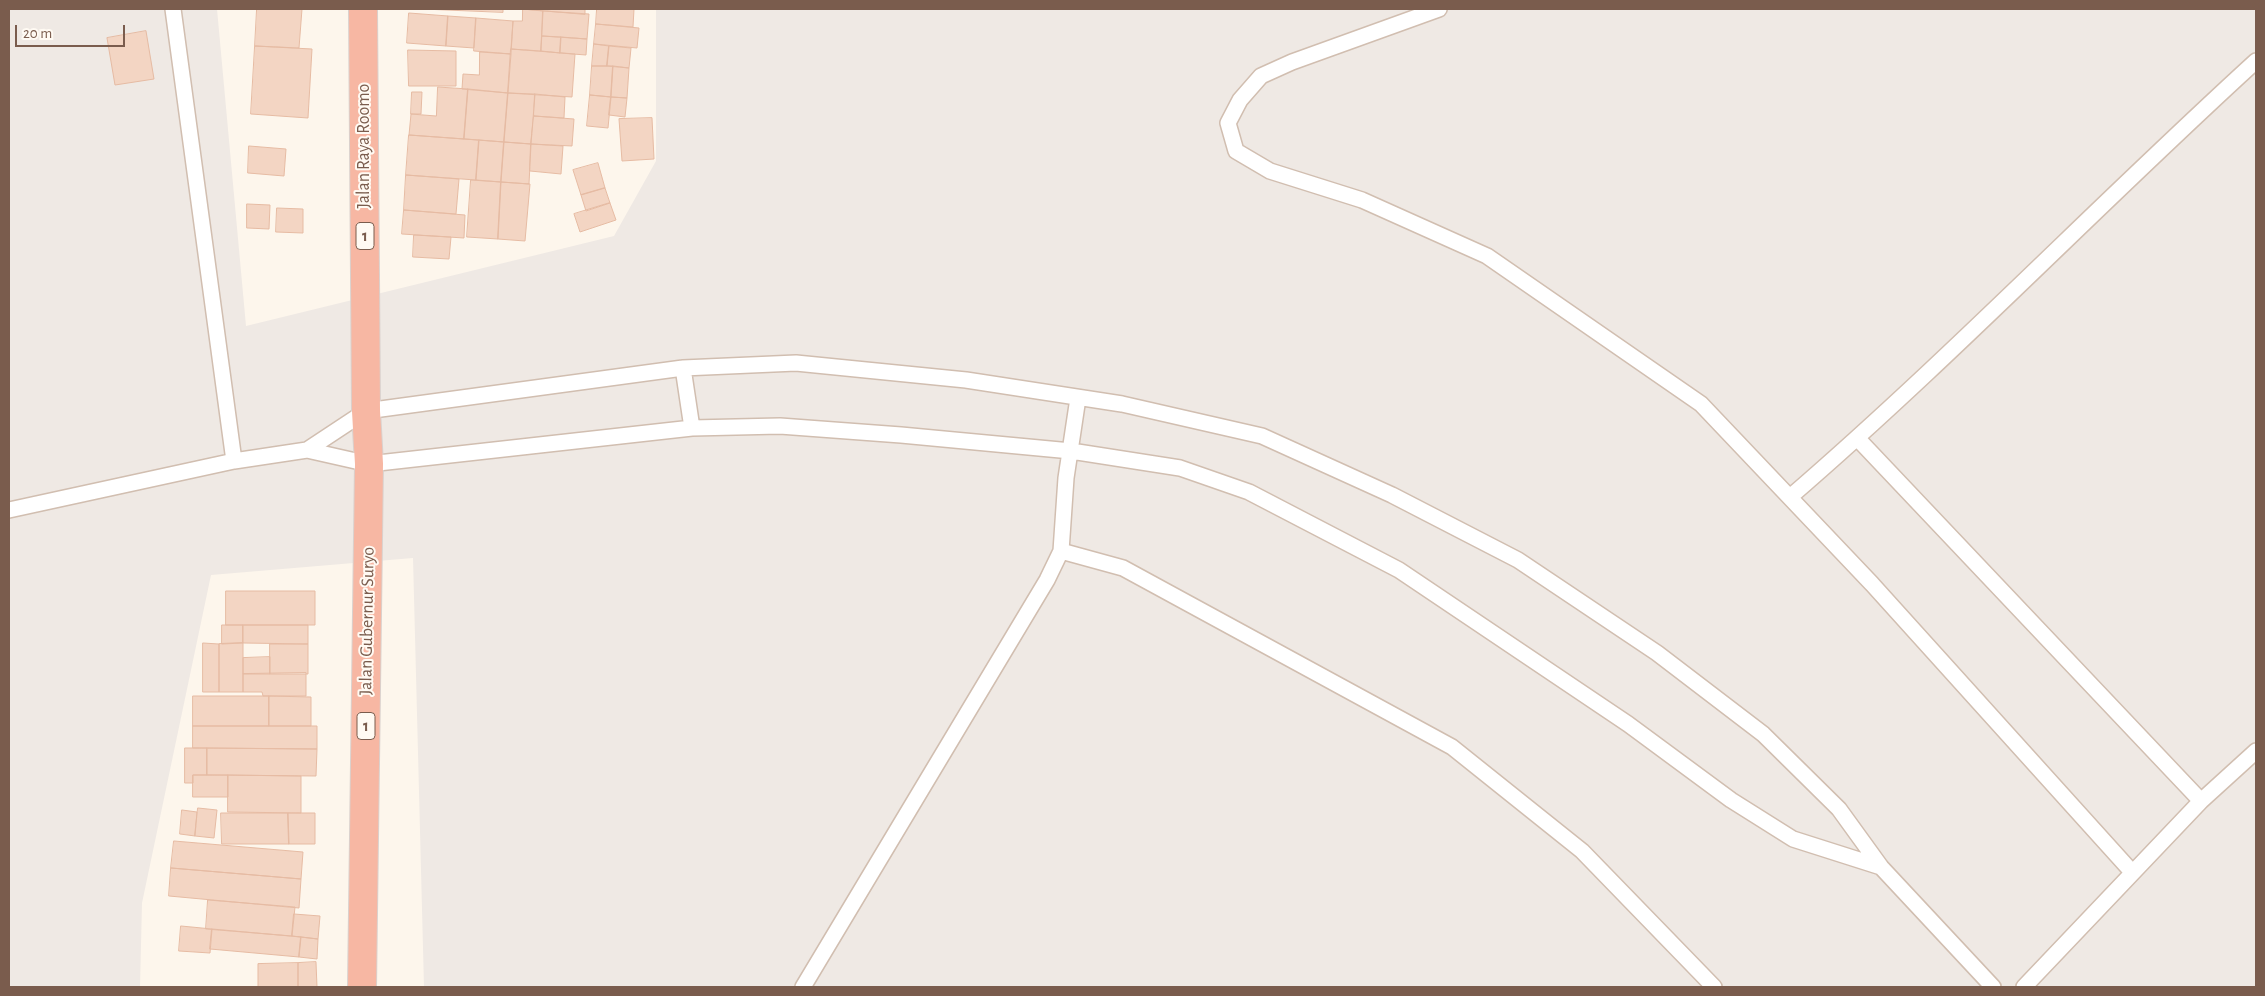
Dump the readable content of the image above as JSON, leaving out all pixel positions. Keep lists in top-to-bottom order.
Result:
{
  "streets": {
    "highway": ["Jalan Raya Roomo", "1", "Jalan Gubernur Suryo"]
  },
  "crossings": [
    ["Jalan Raya Roomo", "Jalan Gubernur Suryo"]
  ],
  "scale_bar": "20 m"
}
